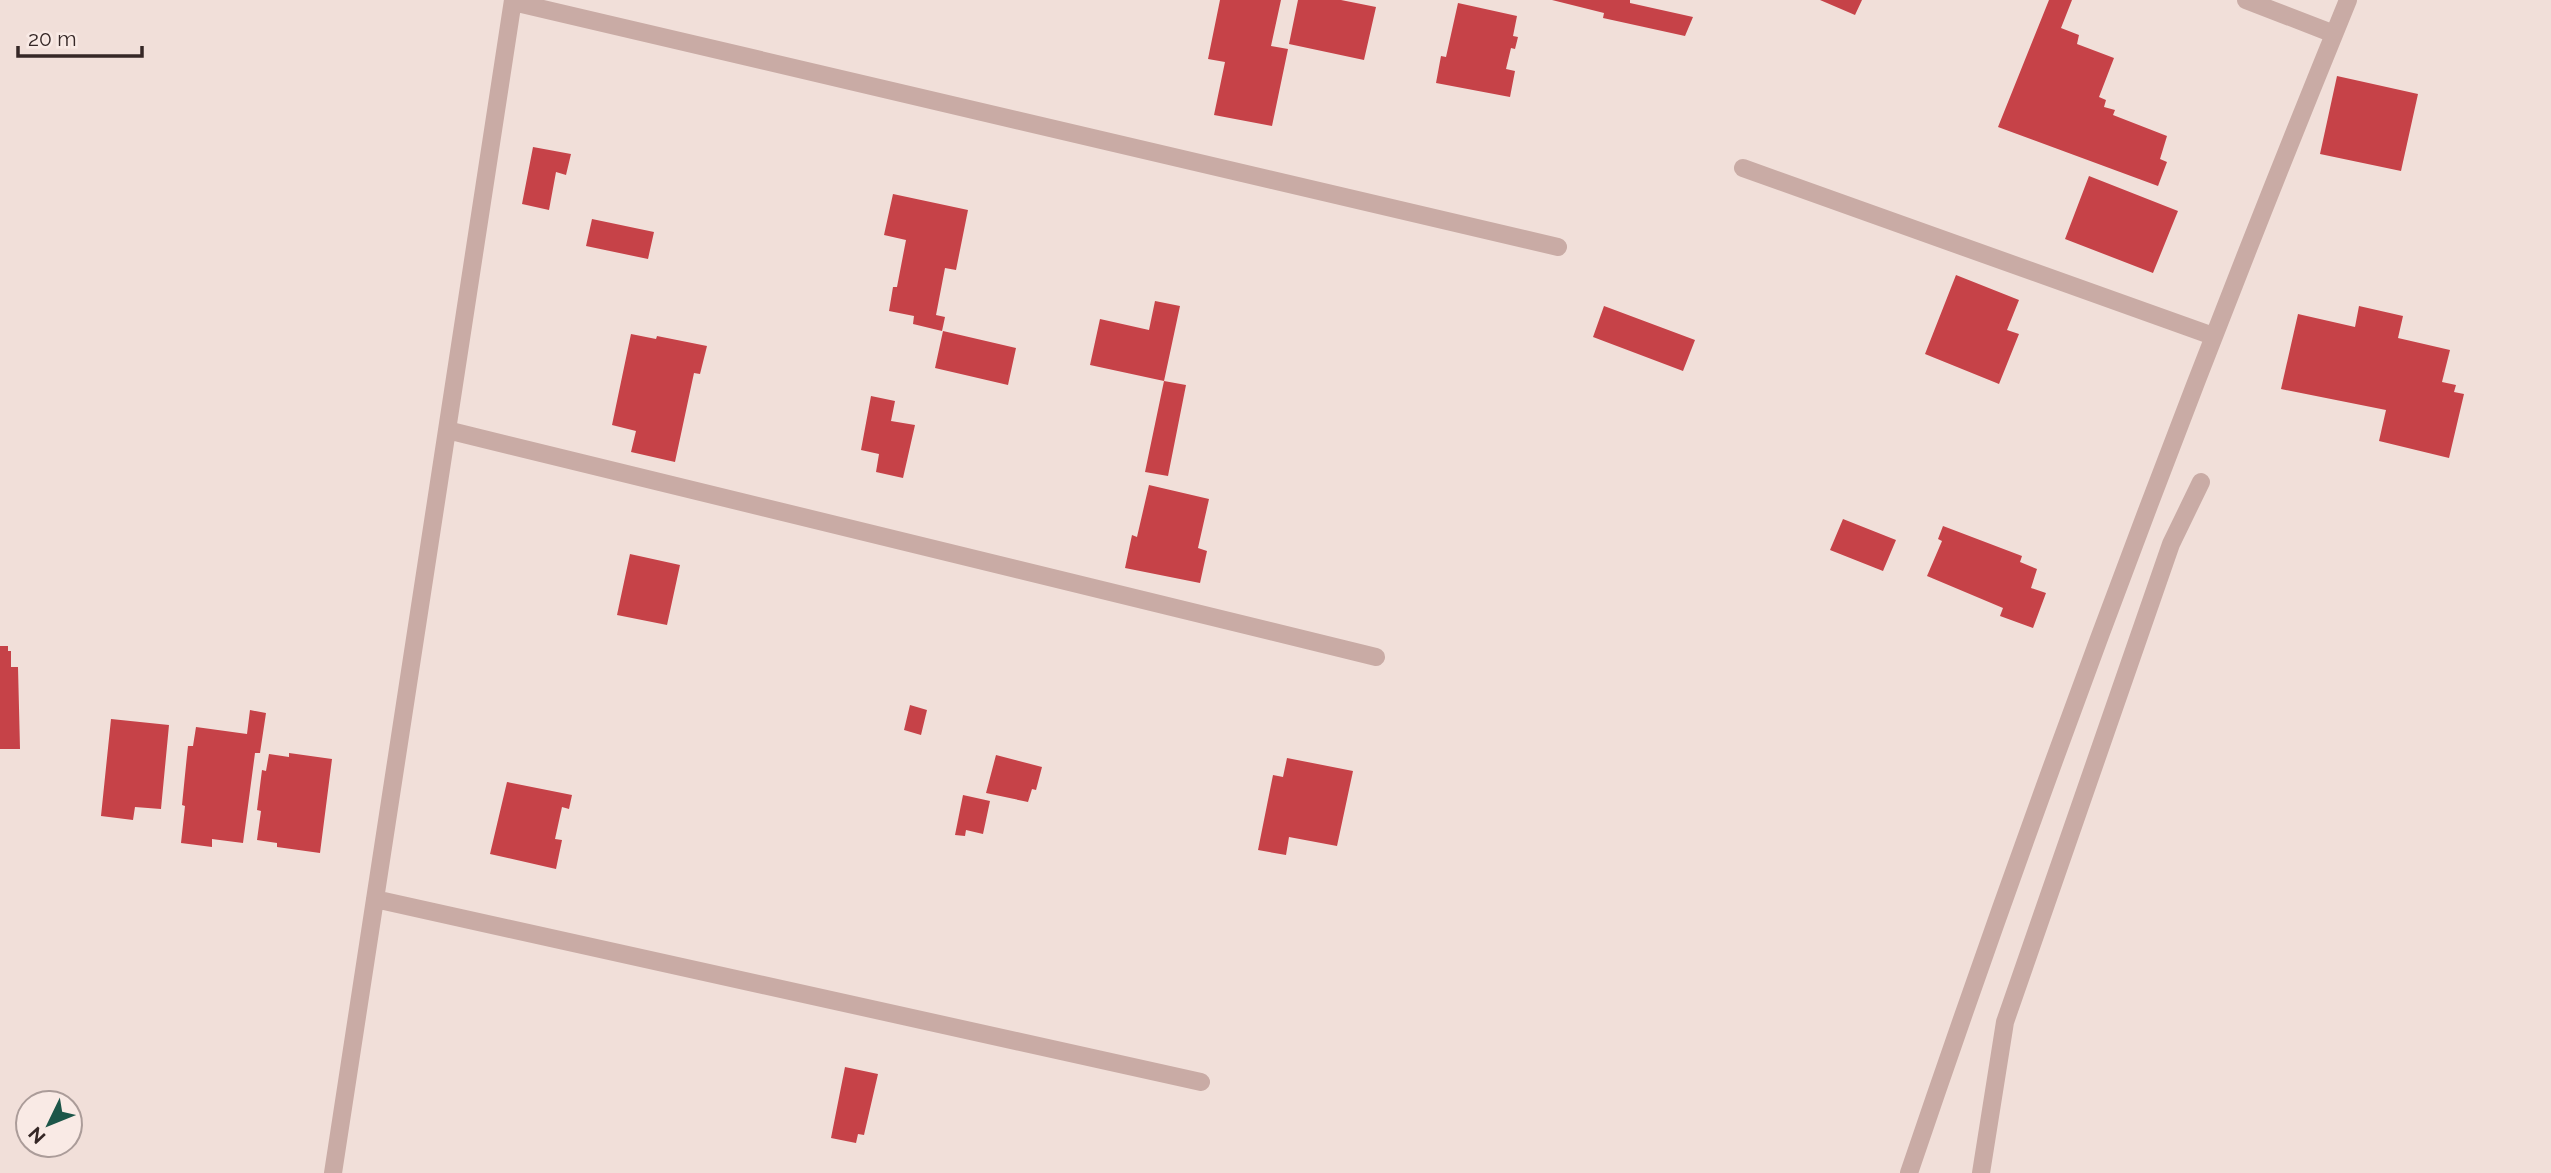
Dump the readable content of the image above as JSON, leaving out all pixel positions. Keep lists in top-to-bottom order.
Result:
{
  "scale_bar": "20 m",
  "north": "bottom left"
}
